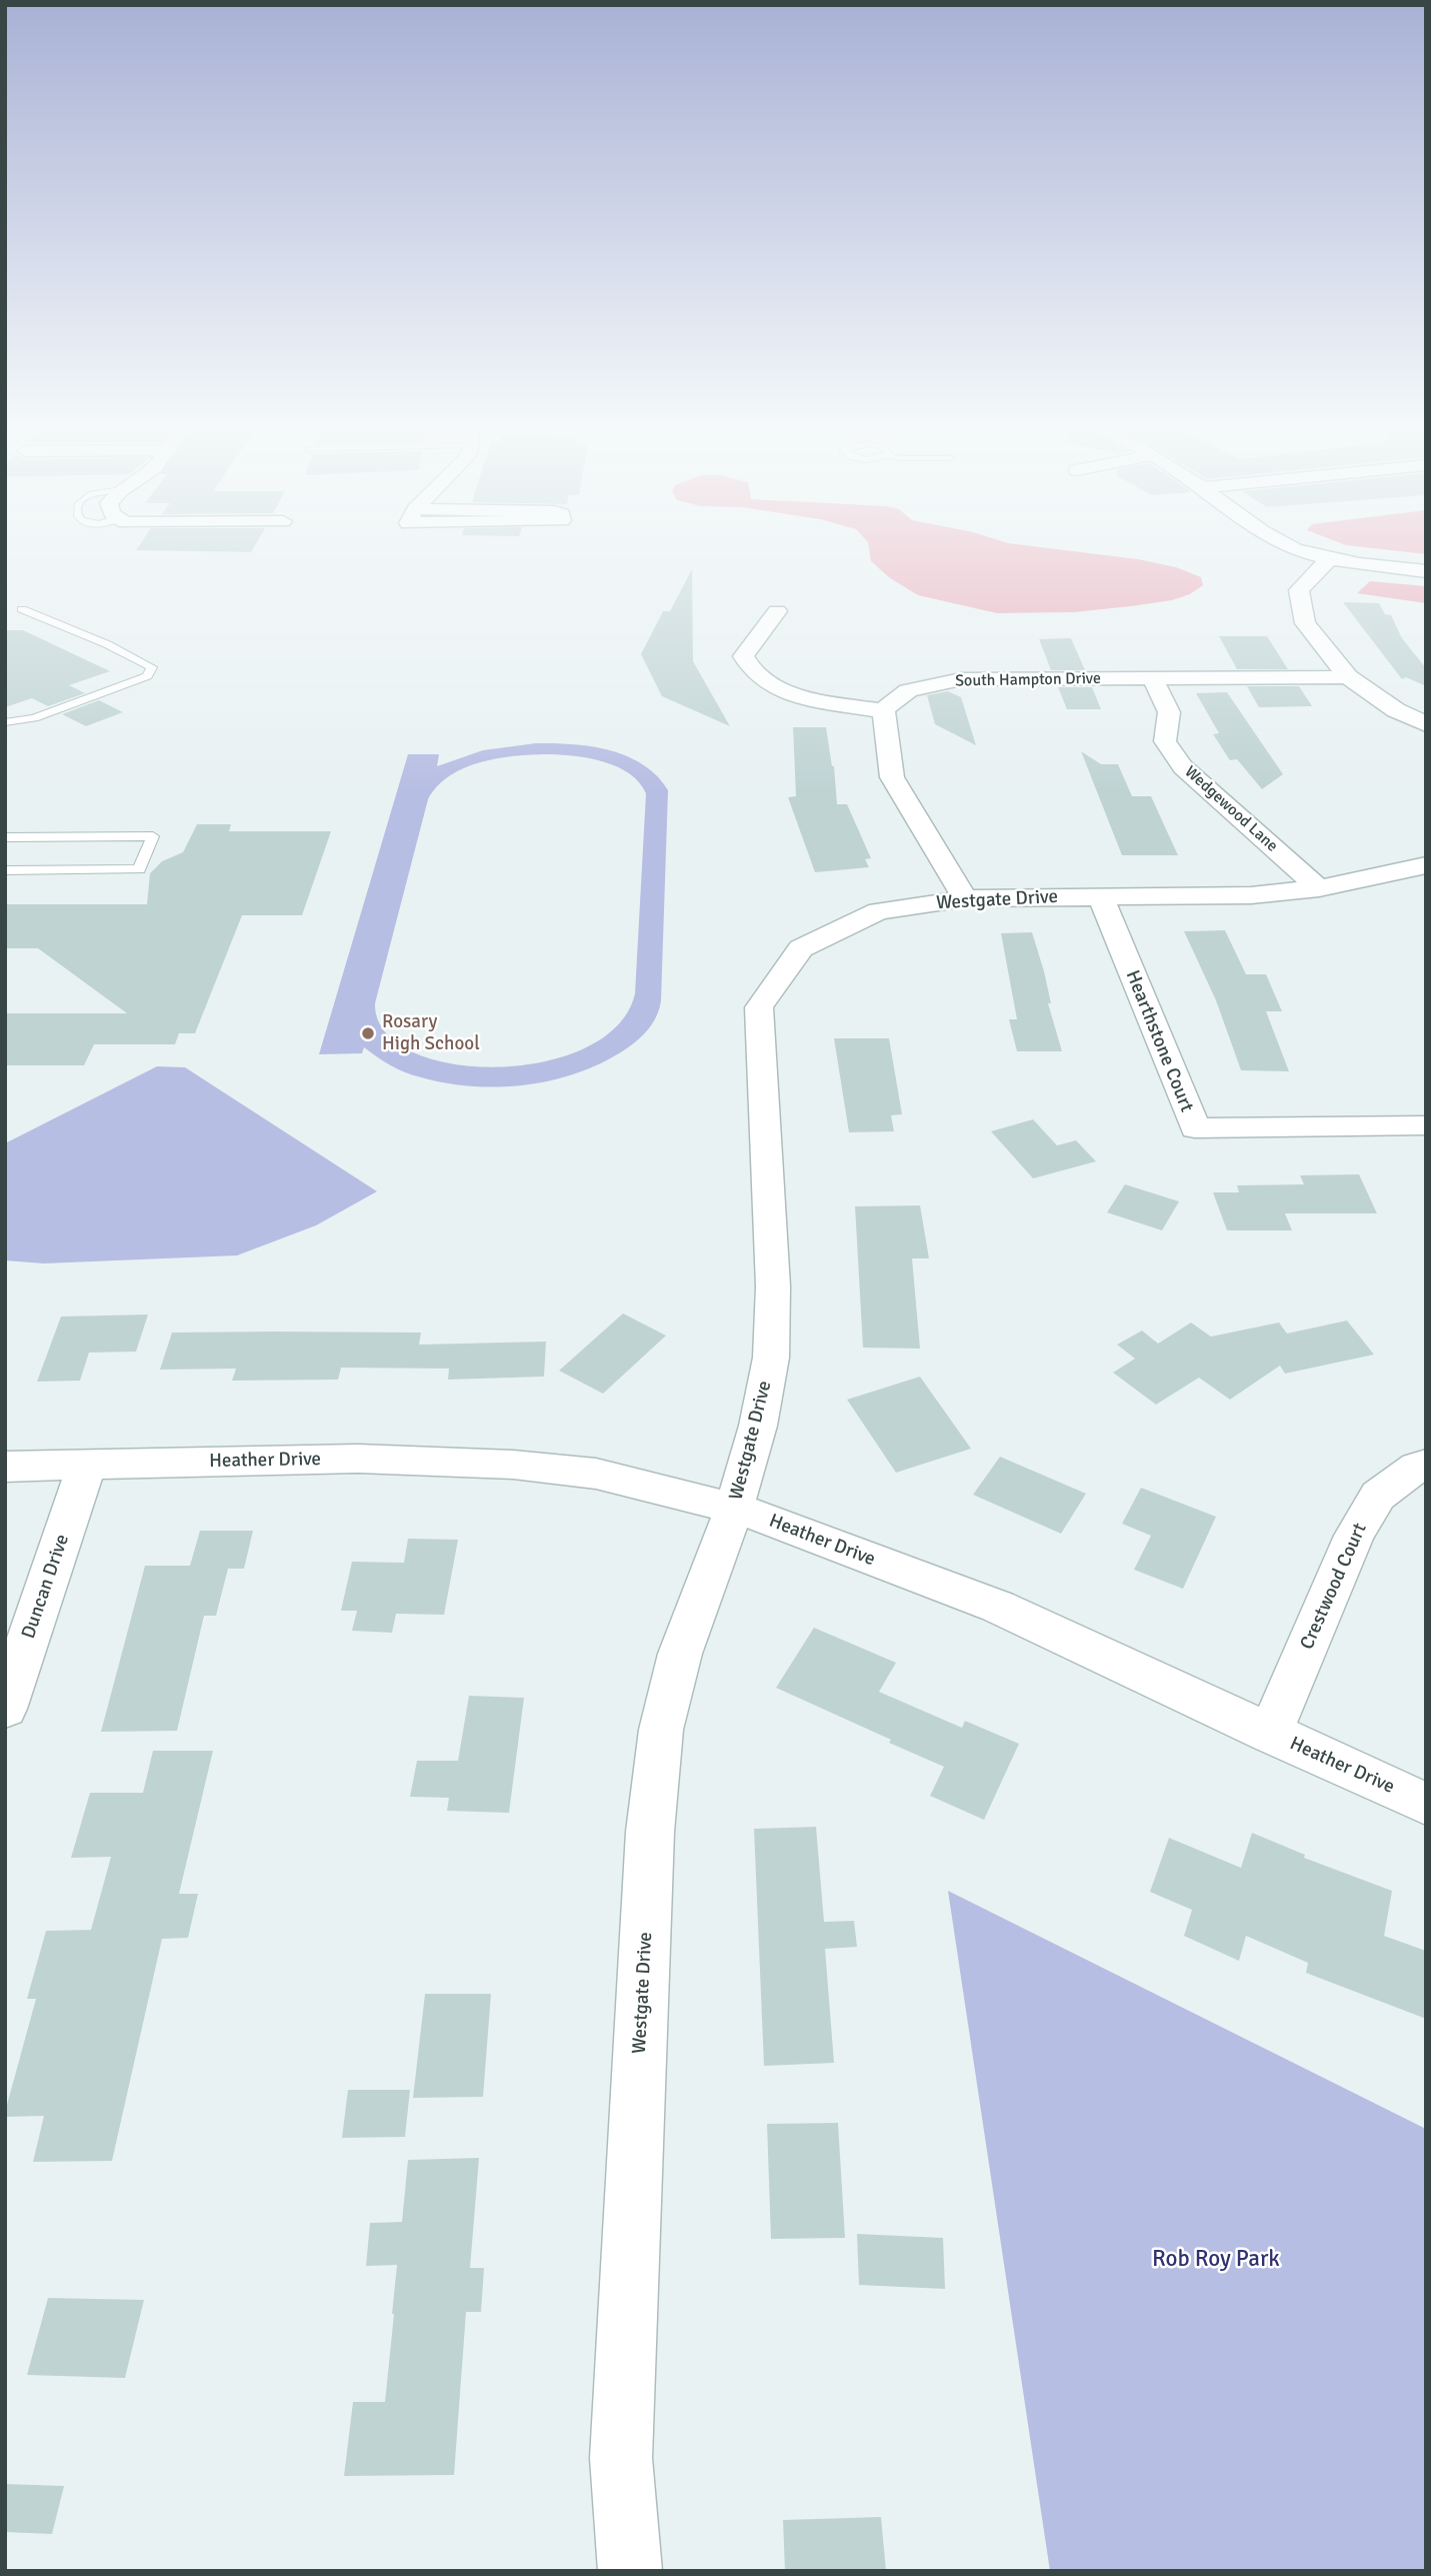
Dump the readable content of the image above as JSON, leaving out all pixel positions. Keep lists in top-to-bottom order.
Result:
{
  "streets": {
    "street": [
      "South Hampton Drive",
      "Wedgewood Lane",
      "Westgate Drive",
      "Hearthstone Court",
      "Heather Drive",
      "Duncan Drive",
      "Crestwood Court"
    ]
  },
  "crossings": [
    ["South Hampton Drive", "Wedgewood Lane"],
    ["Wedgewood Lane", "Westgate Drive"],
    ["Westgate Drive", "Hearthstone Court"],
    ["Westgate Drive", "Heather Drive"],
    ["Heather Drive", "Duncan Drive"],
    ["Heather Drive", "Crestwood Court"]
  ],
  "parks": ["Rob Roy Park"],
  "places": ["Rosary High School"]
}
